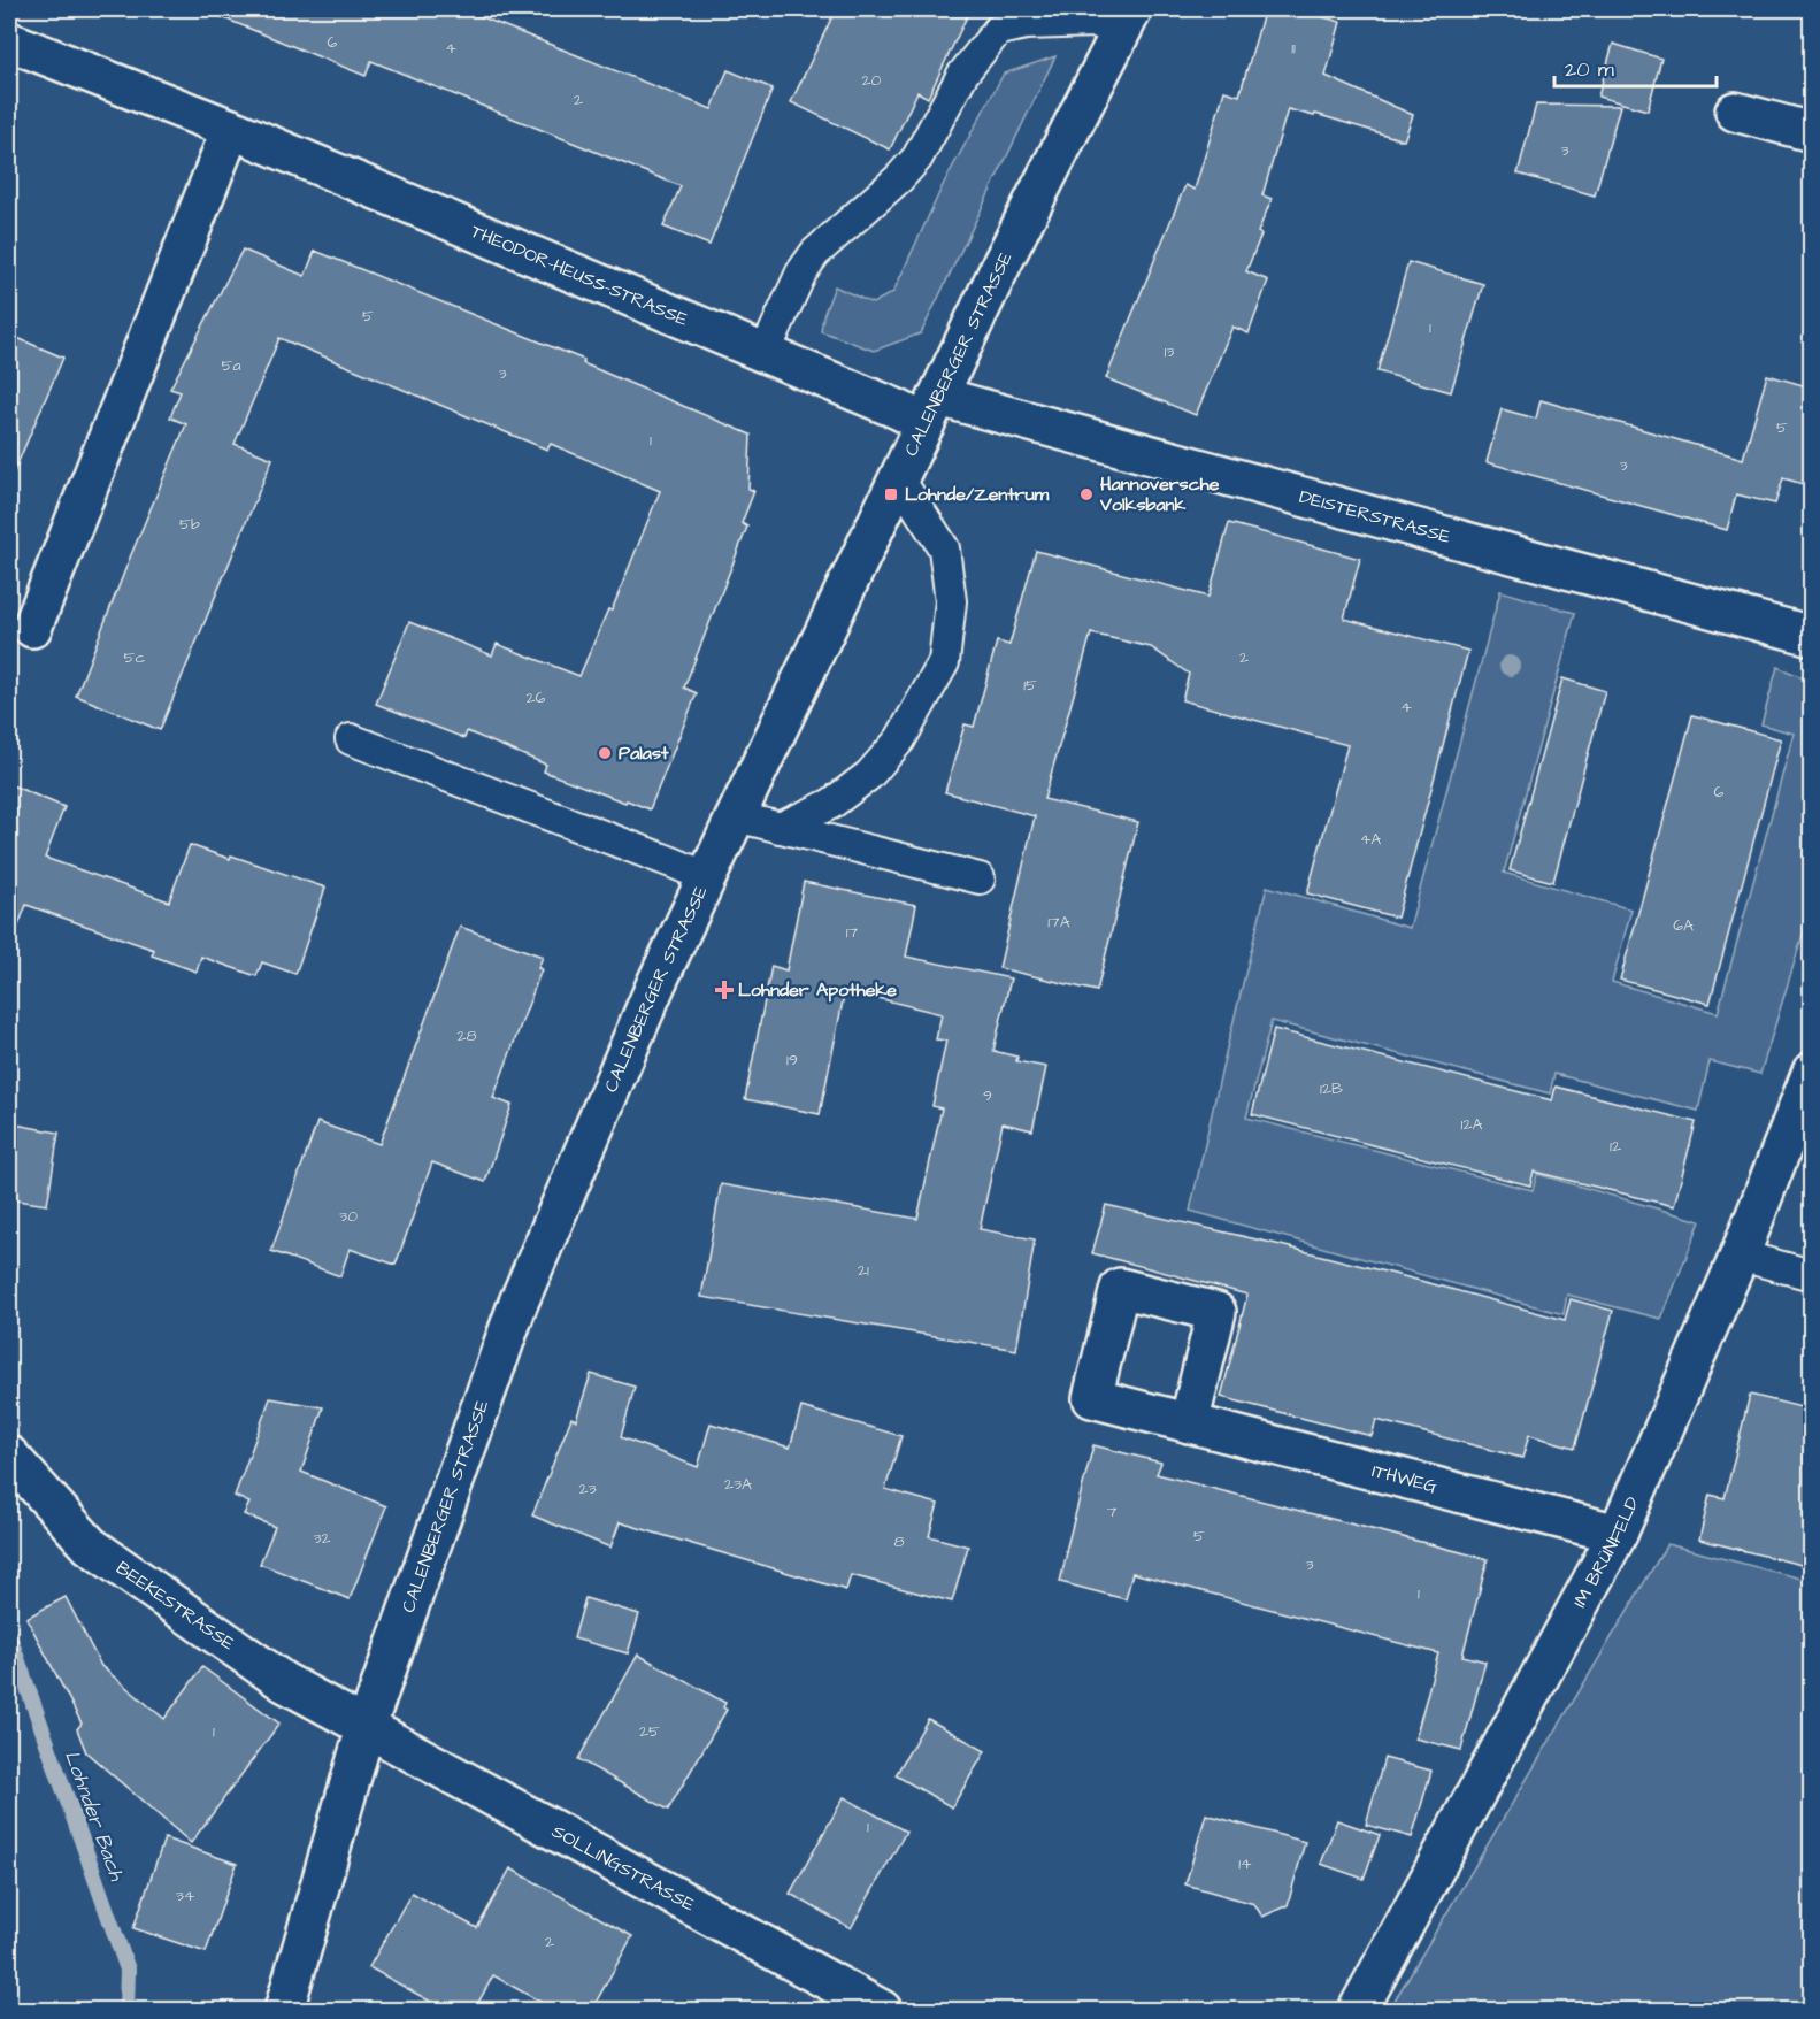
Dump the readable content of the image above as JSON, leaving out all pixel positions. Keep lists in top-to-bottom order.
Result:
{
  "streets": {
    "street": [
      "THEODOR-HEUSS-STRASSE",
      "CALENBERGER STRASSE",
      "DEISTERSTRASSE",
      "ITHWEG",
      "IM BRÜNFELD",
      "BEEKESTRASSE",
      "SOLLINGSTRASSE"
    ]
  },
  "crossings": [
    ["THEODOR-HEUSS-STRASSE", "CALENBERGER STRASSE"],
    ["THEODOR-HEUSS-STRASSE", "DEISTERSTRASSE"],
    ["CALENBERGER STRASSE", "DEISTERSTRASSE"],
    ["CALENBERGER STRASSE", "BEEKESTRASSE"],
    ["CALENBERGER STRASSE", "SOLLINGSTRASSE"],
    ["ITHWEG", "IM BRÜNFELD"],
    ["BEEKESTRASSE", "SOLLINGSTRASSE"]
  ],
  "water": ["Lohnder Bach"],
  "places": {
    "transit": ["Lohnde/Zentrum"],
    "other": ["Hannoversche Volksbank", "Palast"],
    "health": ["Lohnder Apotheke"]
  },
  "house_numbers": [
    "6",
    "4",
    "11",
    "20",
    "2",
    "3",
    "5",
    "1",
    "13",
    "5a",
    "3",
    "5",
    "1",
    "3",
    "5b",
    "5c",
    "2",
    "15",
    "26",
    "4",
    "6",
    "4A",
    "17A",
    "6A",
    "17",
    "28",
    "19",
    "12B",
    "9",
    "12A",
    "12",
    "30",
    "21",
    "23A",
    "23",
    "7",
    "5",
    "32",
    "8",
    "3",
    "1",
    "1",
    "25",
    "1",
    "14",
    "34",
    "2"
  ],
  "scale_bar": "20 m"
}
